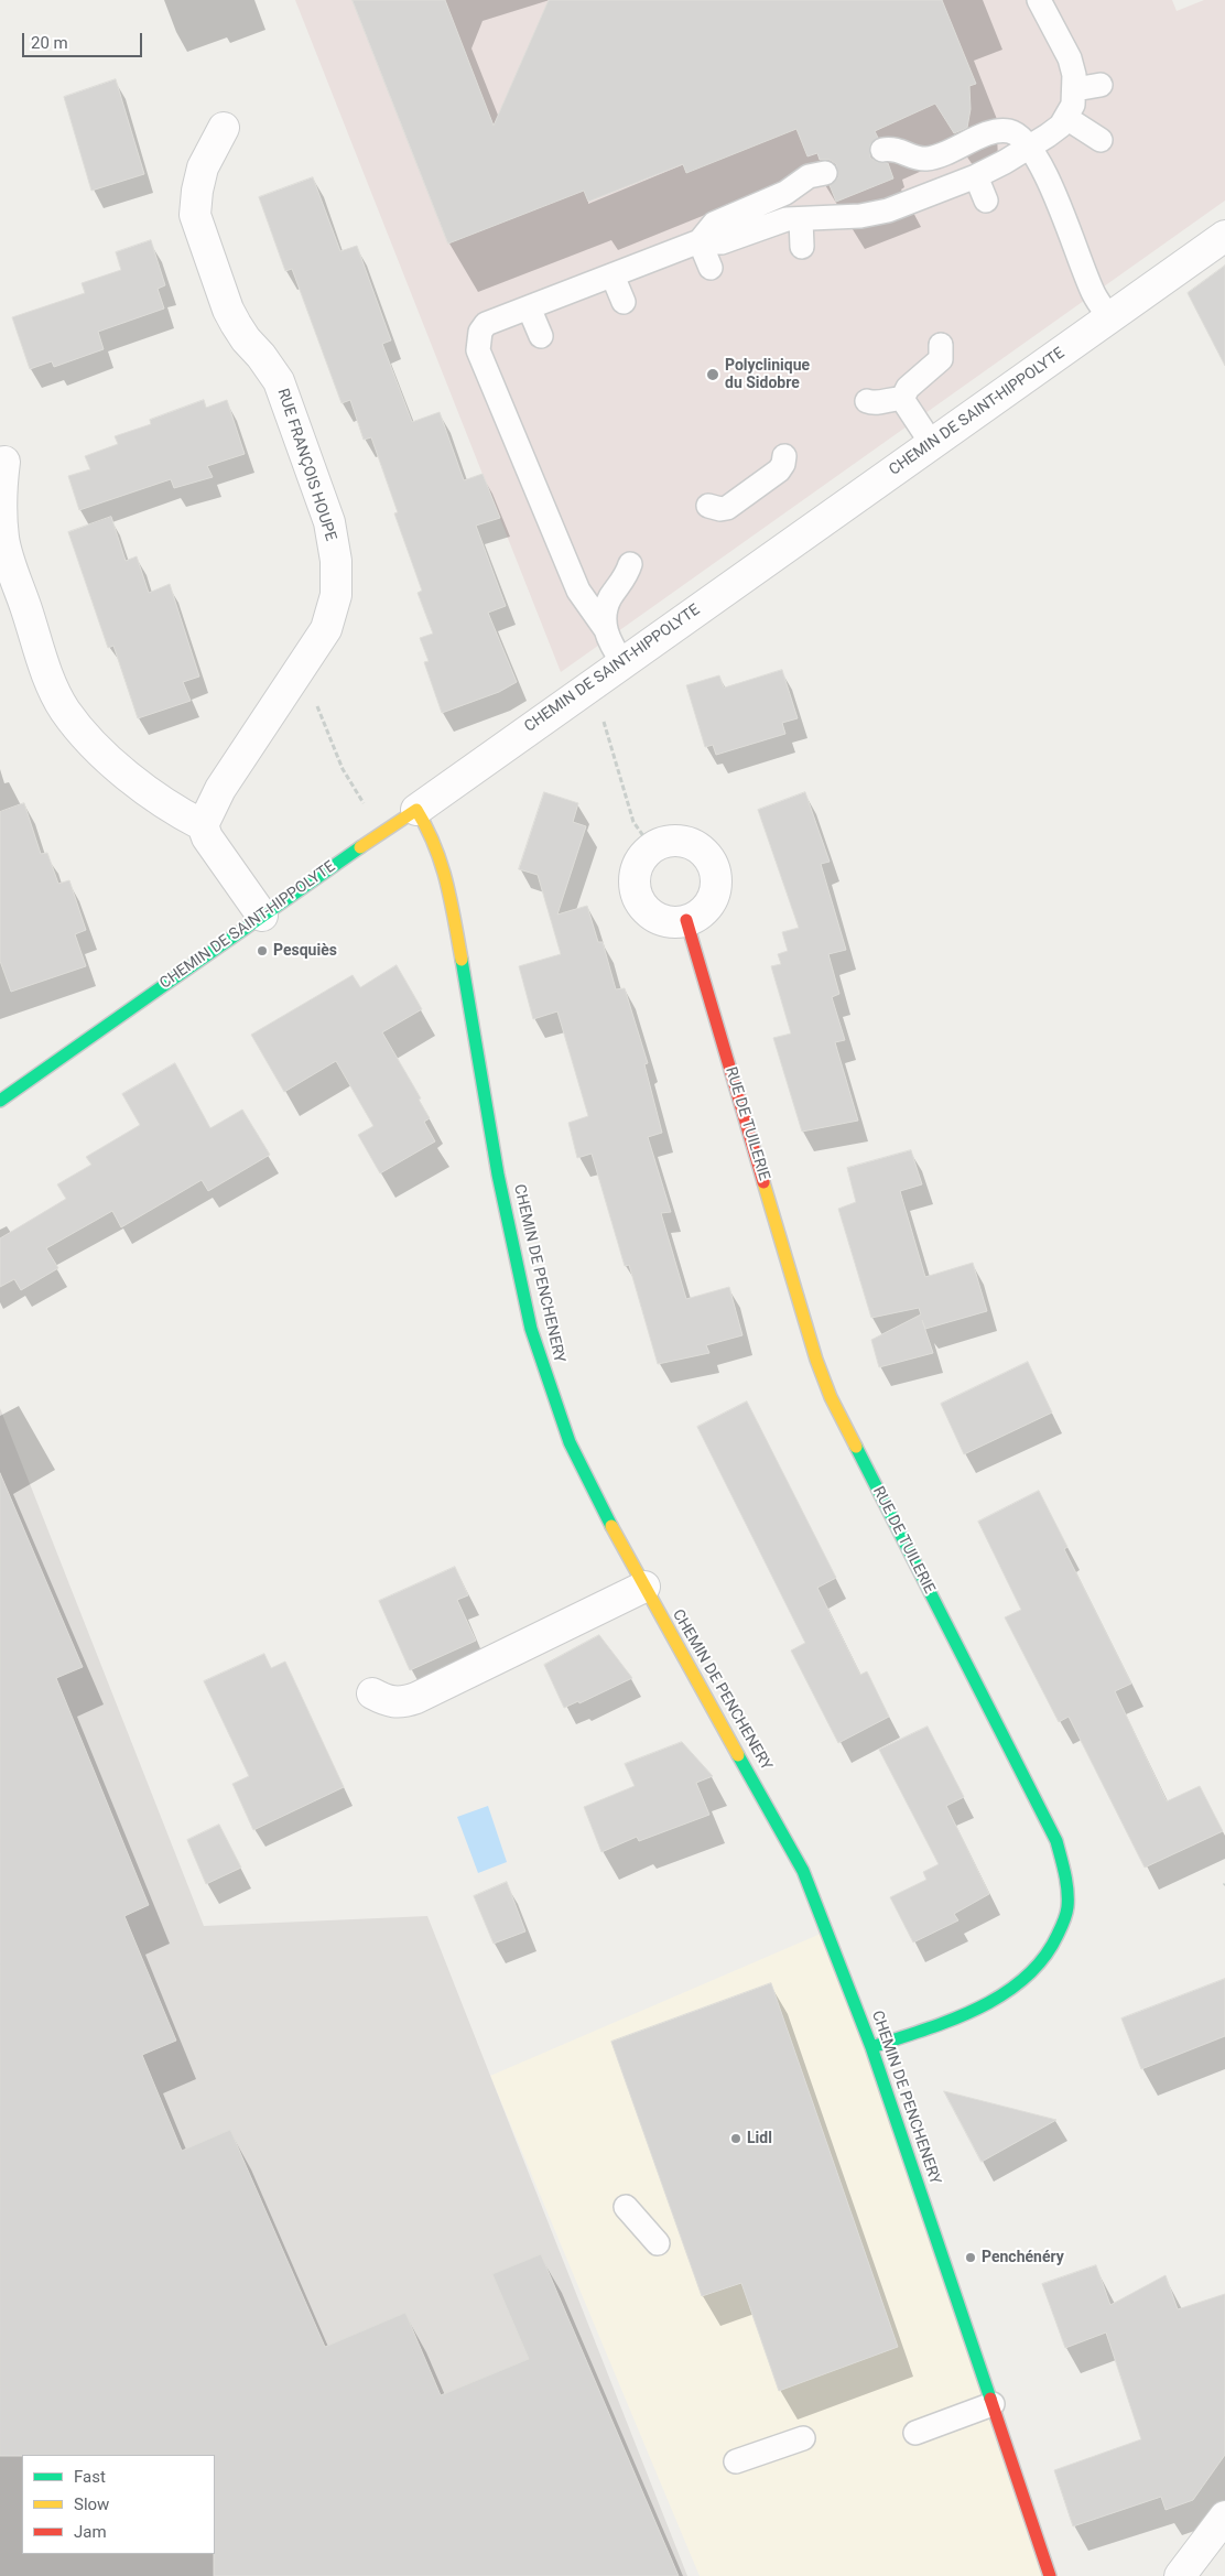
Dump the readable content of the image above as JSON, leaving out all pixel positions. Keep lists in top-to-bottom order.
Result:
{
  "streets": {
    "street": [
      "CHEMIN DE SAINT-HIPPOLYTE",
      "RUE FRANÇOIS HOUPE",
      "RUE DE TUILERIE",
      "CHEMIN DE PENCHENERY"
    ]
  },
  "crossings": [
    ["CHEMIN DE SAINT-HIPPOLYTE", "CHEMIN DE PENCHENERY"],
    ["RUE DE TUILERIE", "CHEMIN DE PENCHENERY"]
  ],
  "places": [
    "Polyclinique du Sidobre",
    "Pesquiès",
    "Lidl",
    "Penchénéry"
  ],
  "legend": ["Fast", "Slow", "Jam"],
  "scale_bar": "20 m"
}
